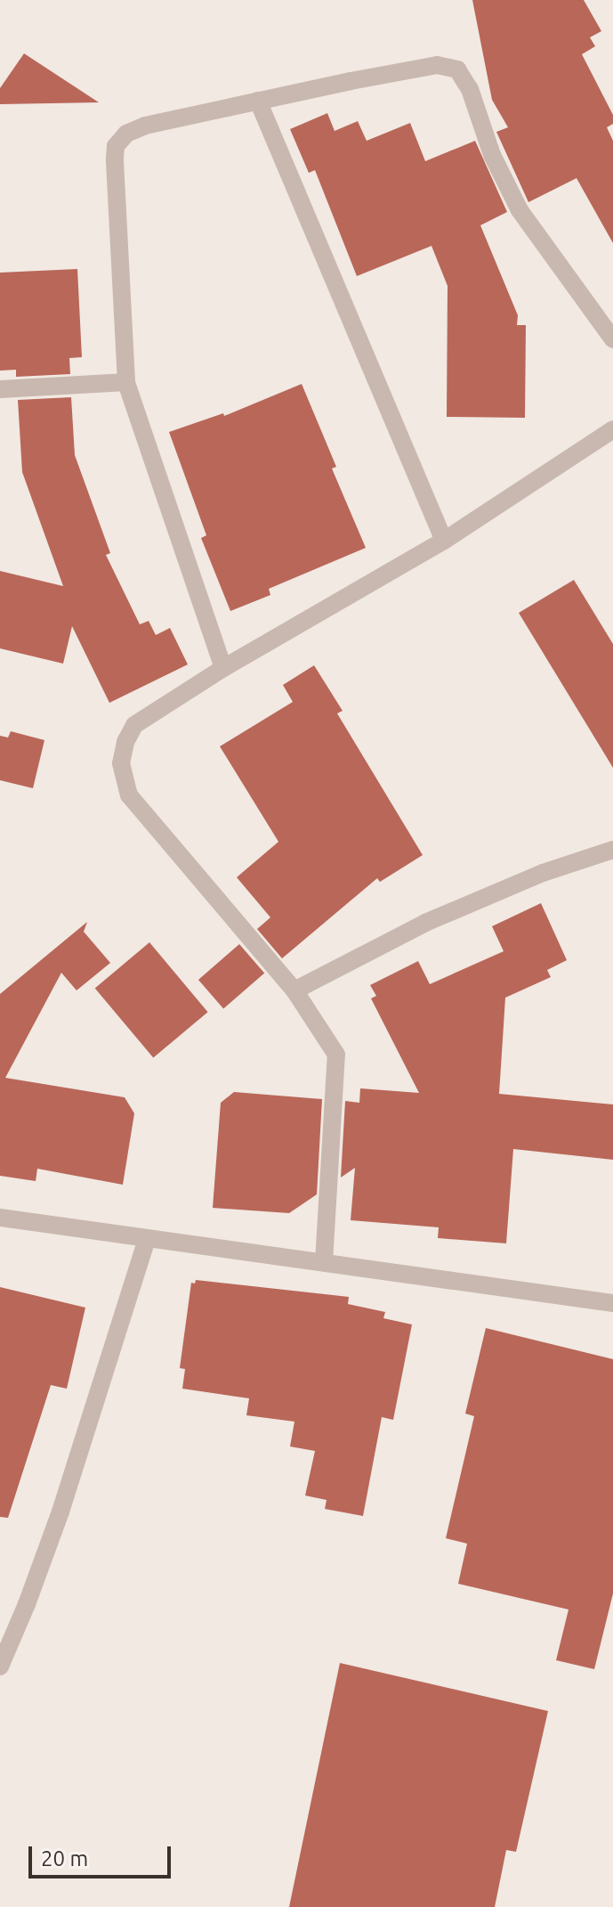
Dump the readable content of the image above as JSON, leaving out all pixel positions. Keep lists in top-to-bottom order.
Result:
{
  "scale_bar": "20 m"
}
